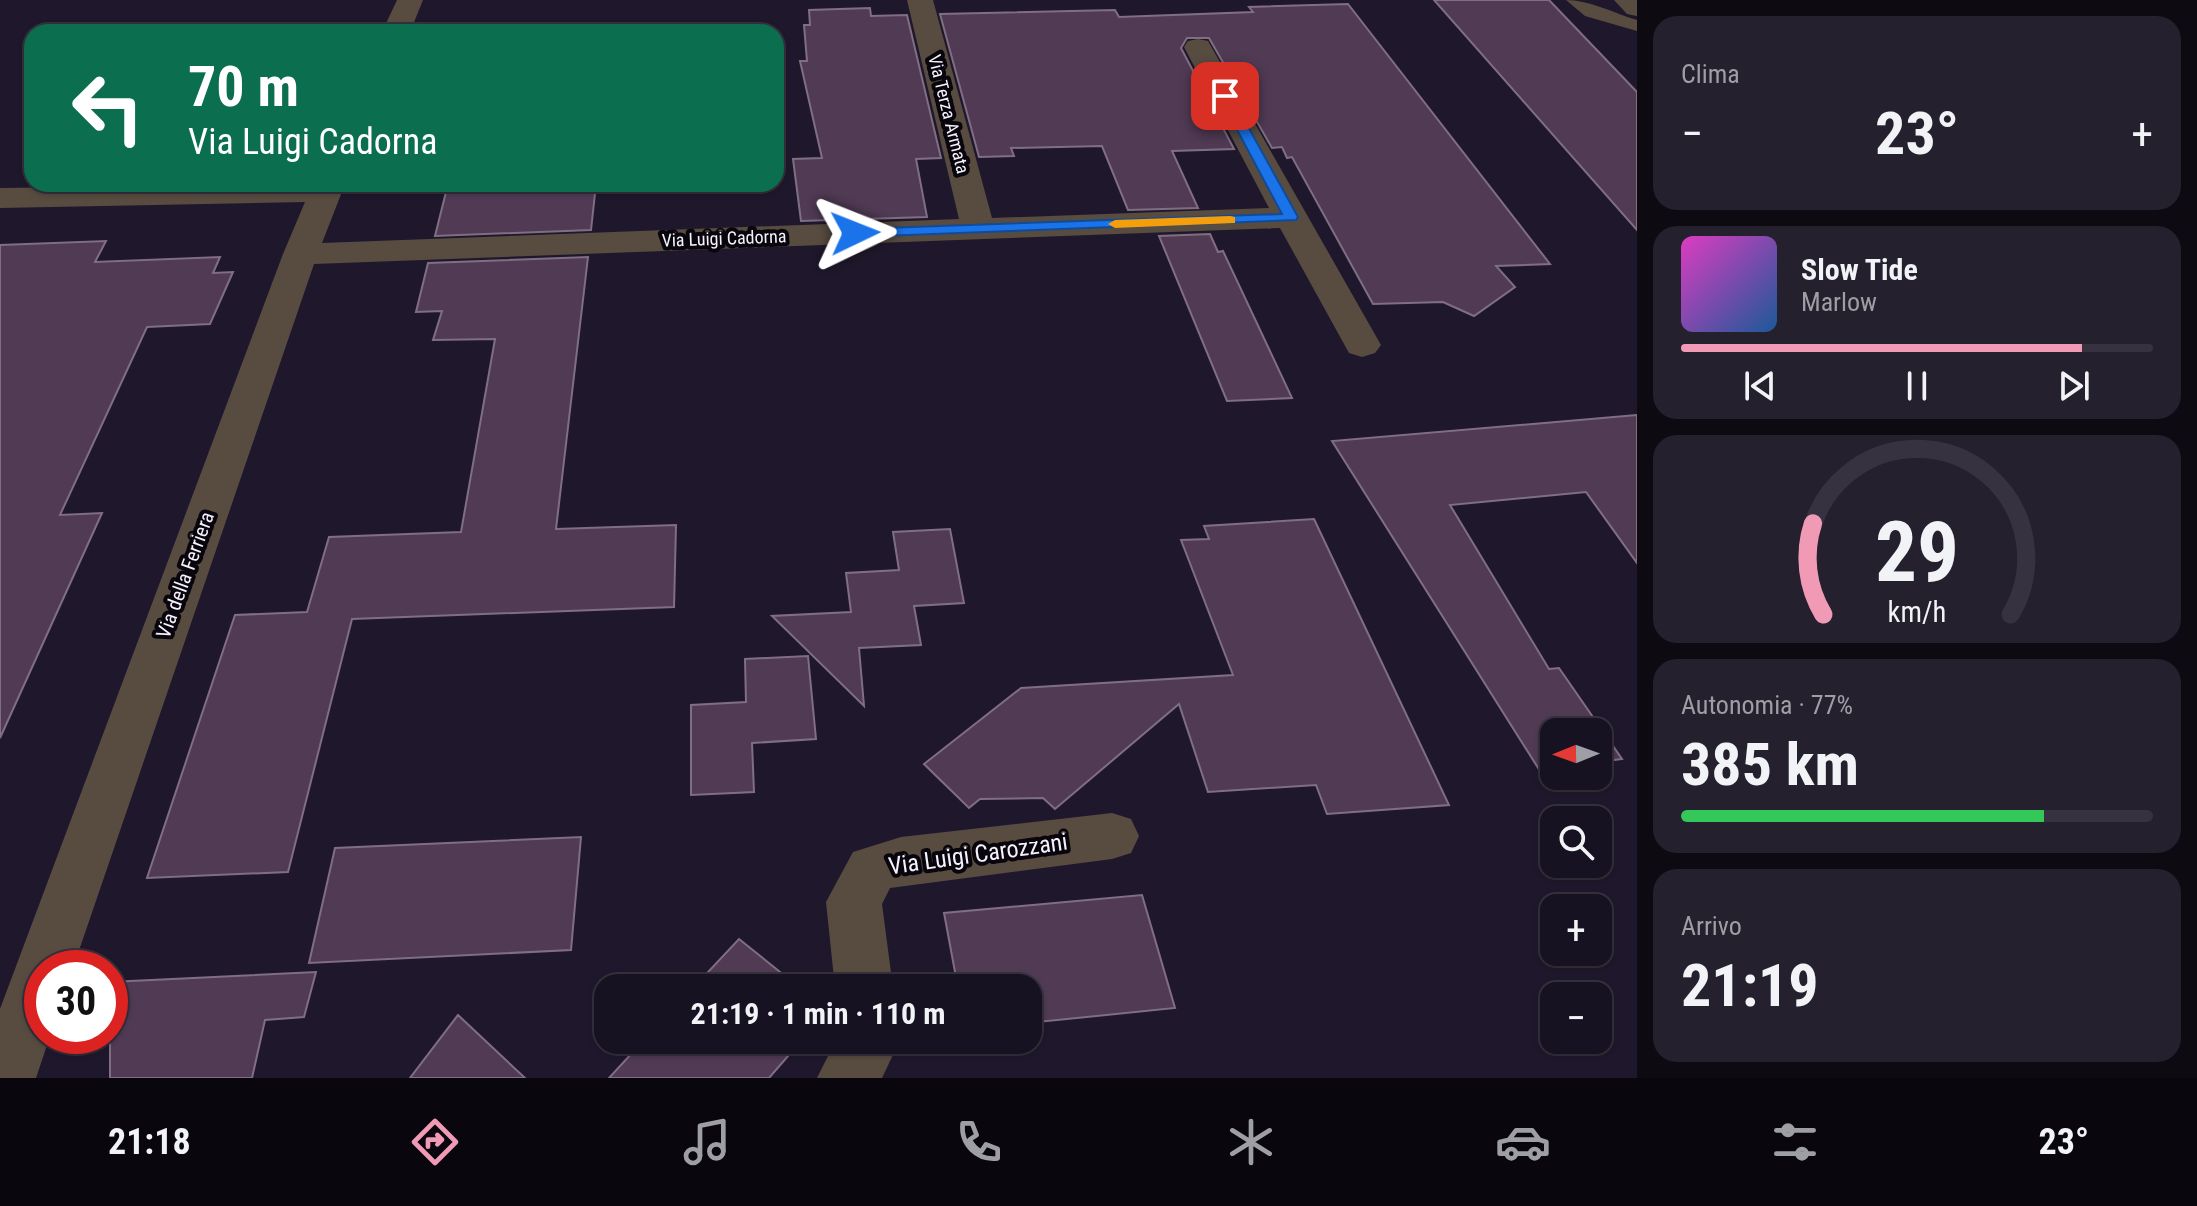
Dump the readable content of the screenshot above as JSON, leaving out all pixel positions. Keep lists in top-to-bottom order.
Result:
{
  "streets": {
    "street": [
      "Via Terza Armata",
      "Via Luigi Cadorna",
      "Via della Ferriera",
      "Via Luigi Carozzani"
    ]
  },
  "crossings": [
    ["Via Terza Armata", "Via Luigi Cadorna"],
    ["Via Luigi Cadorna", "Via della Ferriera"]
  ],
  "north": "left",
  "page": {
    "tile": [
      "Clima",
      ["Autonomia · 77%", "385 km"],
      ["Arrivo", "21:19"]
    ],
    "turn": ["70 m", "Via Luigi Cadorna"],
    "heat": ["−", "23°", "+"],
    "song": ["Slow Tide", "Marlow"],
    "map_buttons": ["+", "−"],
    "limit": "30",
    "trip": "21:19 · 1 min · 110 m",
    "tabs": ["21:18", "23°"],
    "gauge": ["29", "km/h"]
  }
}
